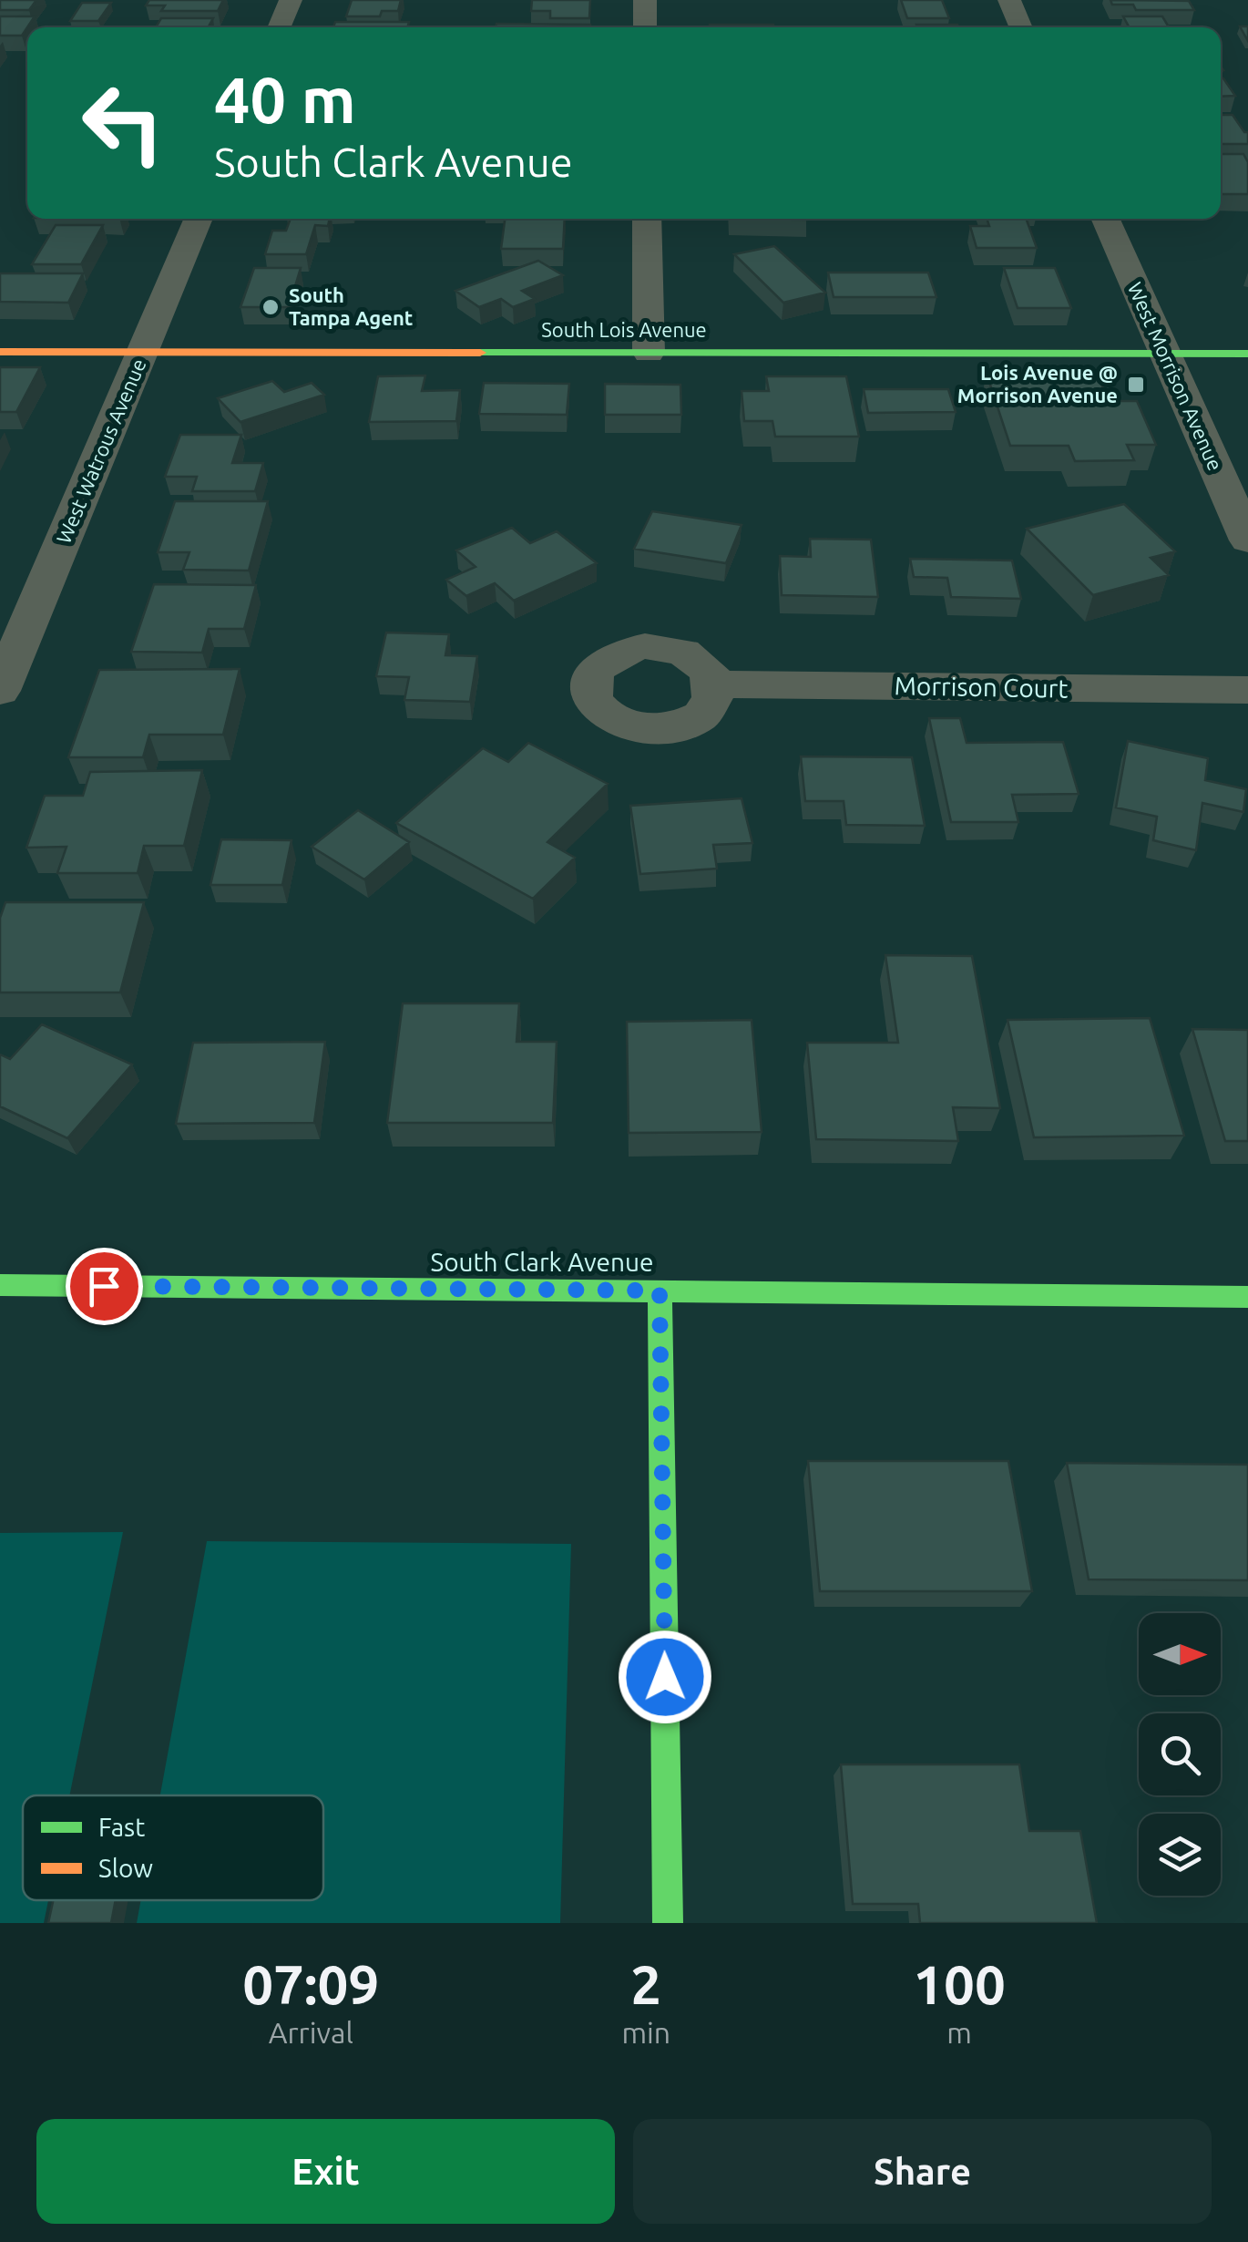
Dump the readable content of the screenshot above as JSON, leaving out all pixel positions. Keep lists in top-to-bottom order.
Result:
{
  "streets": {
    "street": [
      "South Lois Avenue",
      "West Morrison Avenue",
      "West Watrous Avenue",
      "Morrison Court",
      "South Clark Avenue"
    ]
  },
  "crossings": [
    ["South Lois Avenue", "West Morrison Avenue"],
    ["South Lois Avenue", "West Watrous Avenue"]
  ],
  "places": {
    "other": ["South Tampa Agent"],
    "transit": ["Lois Avenue @ Morrison Avenue"]
  },
  "legend": ["Fast", "Slow"],
  "north": "right",
  "page": {
    "turn": ["40 m", "South Clark Avenue"],
    "eta": [
      "07:09",
      "Arrival",
      "2",
      "min",
      "100",
      "m"
    ],
    "buttons": ["Exit", "Share"]
  }
}
